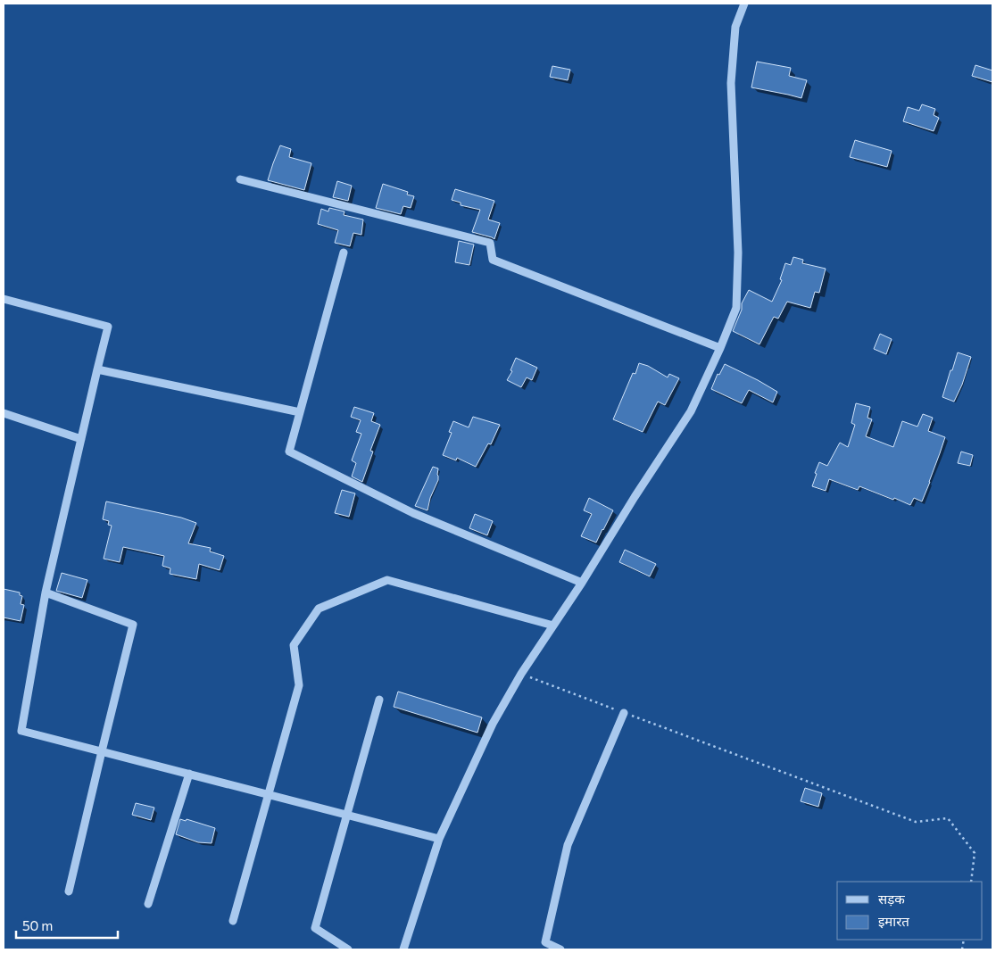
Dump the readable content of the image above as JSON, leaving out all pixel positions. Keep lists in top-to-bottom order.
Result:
{
  "legend": ["सड़क", "इमारत"],
  "scale_bar": "50 m"
}
